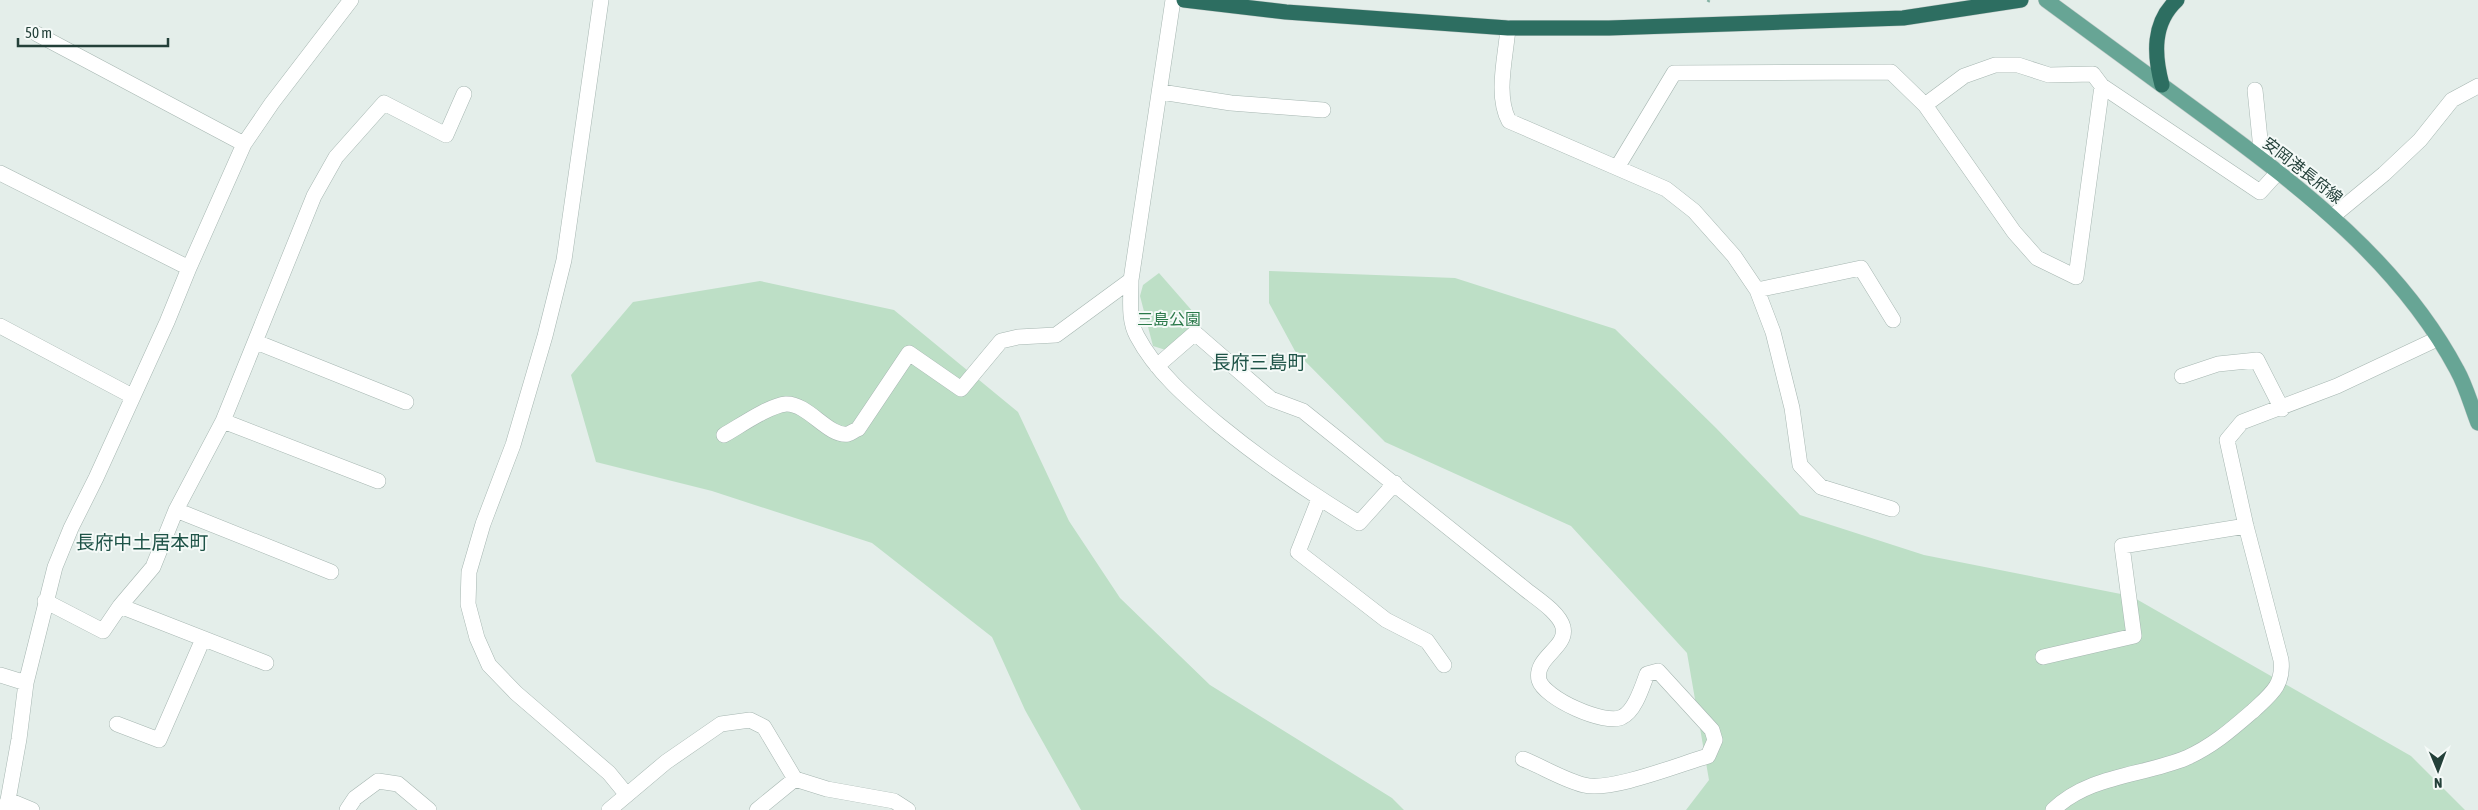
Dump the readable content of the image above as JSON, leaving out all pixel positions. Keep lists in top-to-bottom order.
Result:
{
  "streets": {
    "main road": ["安岡港長府線"]
  },
  "districts": ["長府三島町", "長府中土居本町"],
  "parks": ["三島公園"],
  "scale_bar": "50 m",
  "north": "bottom"
}
